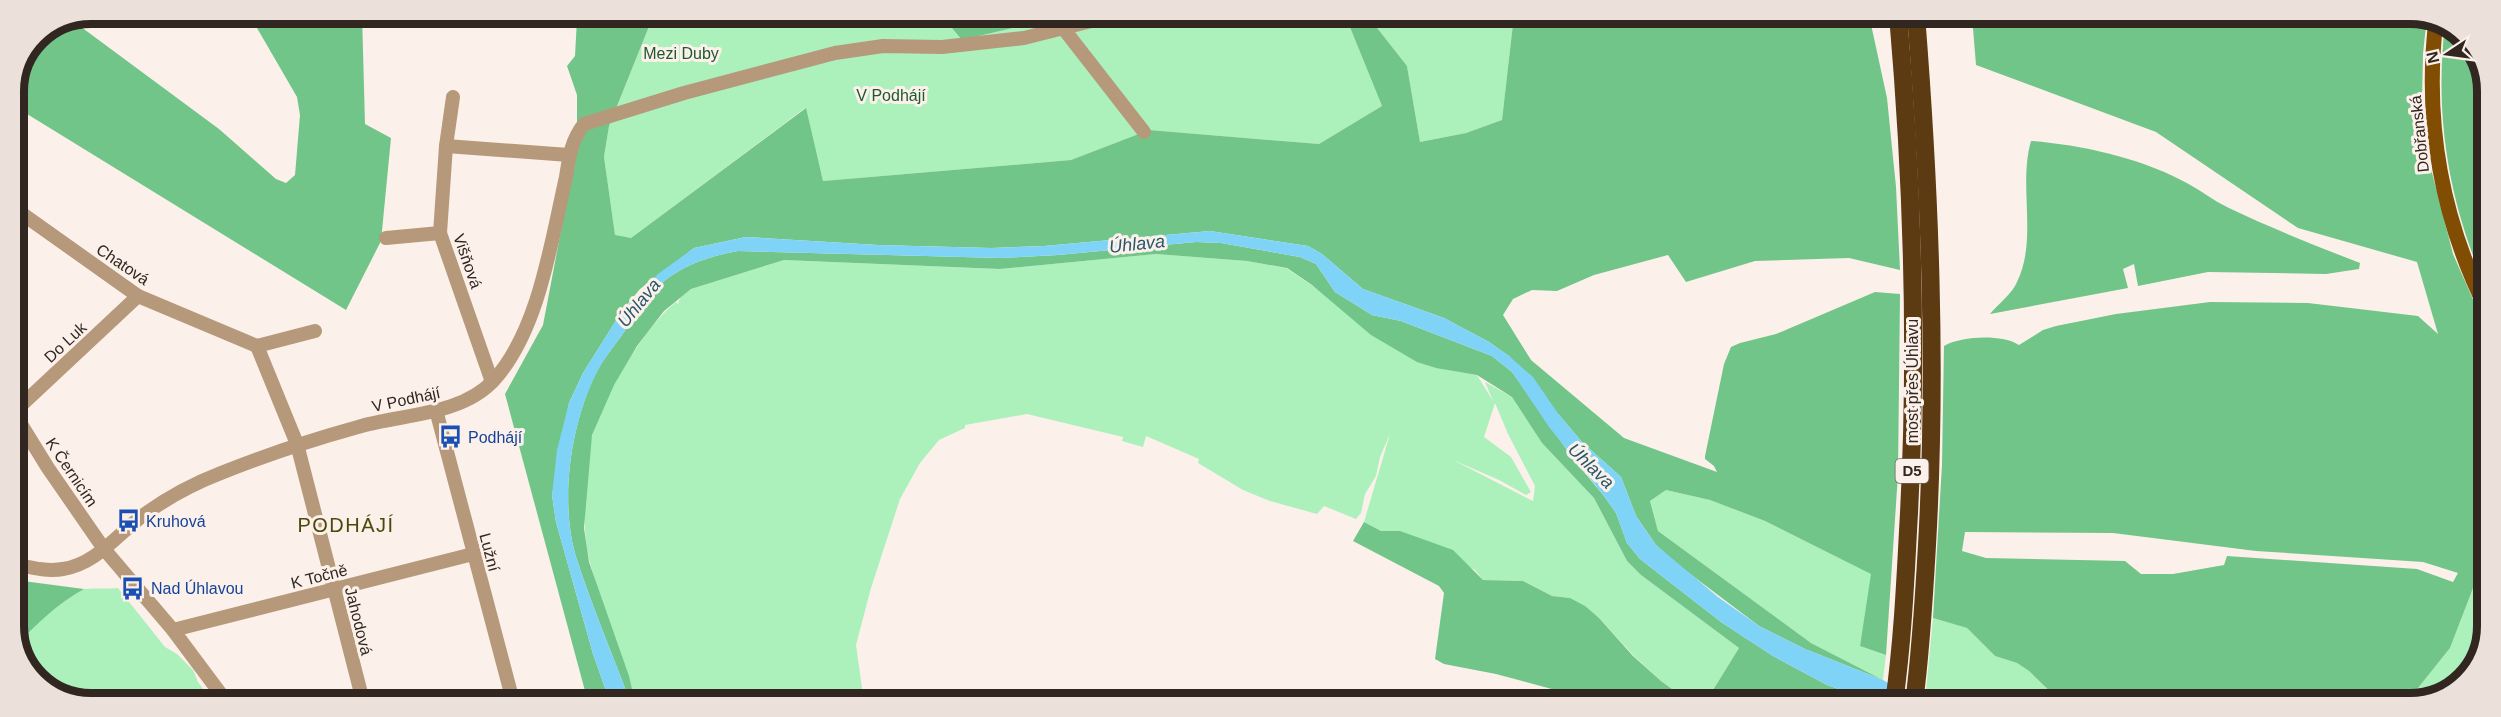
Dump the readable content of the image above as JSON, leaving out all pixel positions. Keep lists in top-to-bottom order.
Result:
{
  "streets": {
    "highway": ["most přes Úhlavu", "D5"],
    "main road": ["Dobřanská"],
    "street": [
      "Višňová",
      "Chatová",
      "Do Luk",
      "V Podhájí",
      "K Černicím",
      "Lužní",
      "K Točně",
      "Jahodová"
    ]
  },
  "crossings": [
    ["Višňová", "V Podhájí"],
    ["Chatová", "Do Luk"],
    ["V Podhájí", "K Černicím"],
    ["V Podhájí", "Lužní"],
    ["V Podhájí", "Jahodová"],
    ["Lužní", "K Točně"],
    ["K Točně", "Jahodová"]
  ],
  "districts": ["PODHÁJÍ"],
  "water": ["Úhlava"],
  "parks": ["Mezi Duby", "V Podhájí"],
  "places": {
    "bus stop": ["Podhájí", "Kruhová", "Nad Úhlavou"]
  },
  "north": "left"
}
